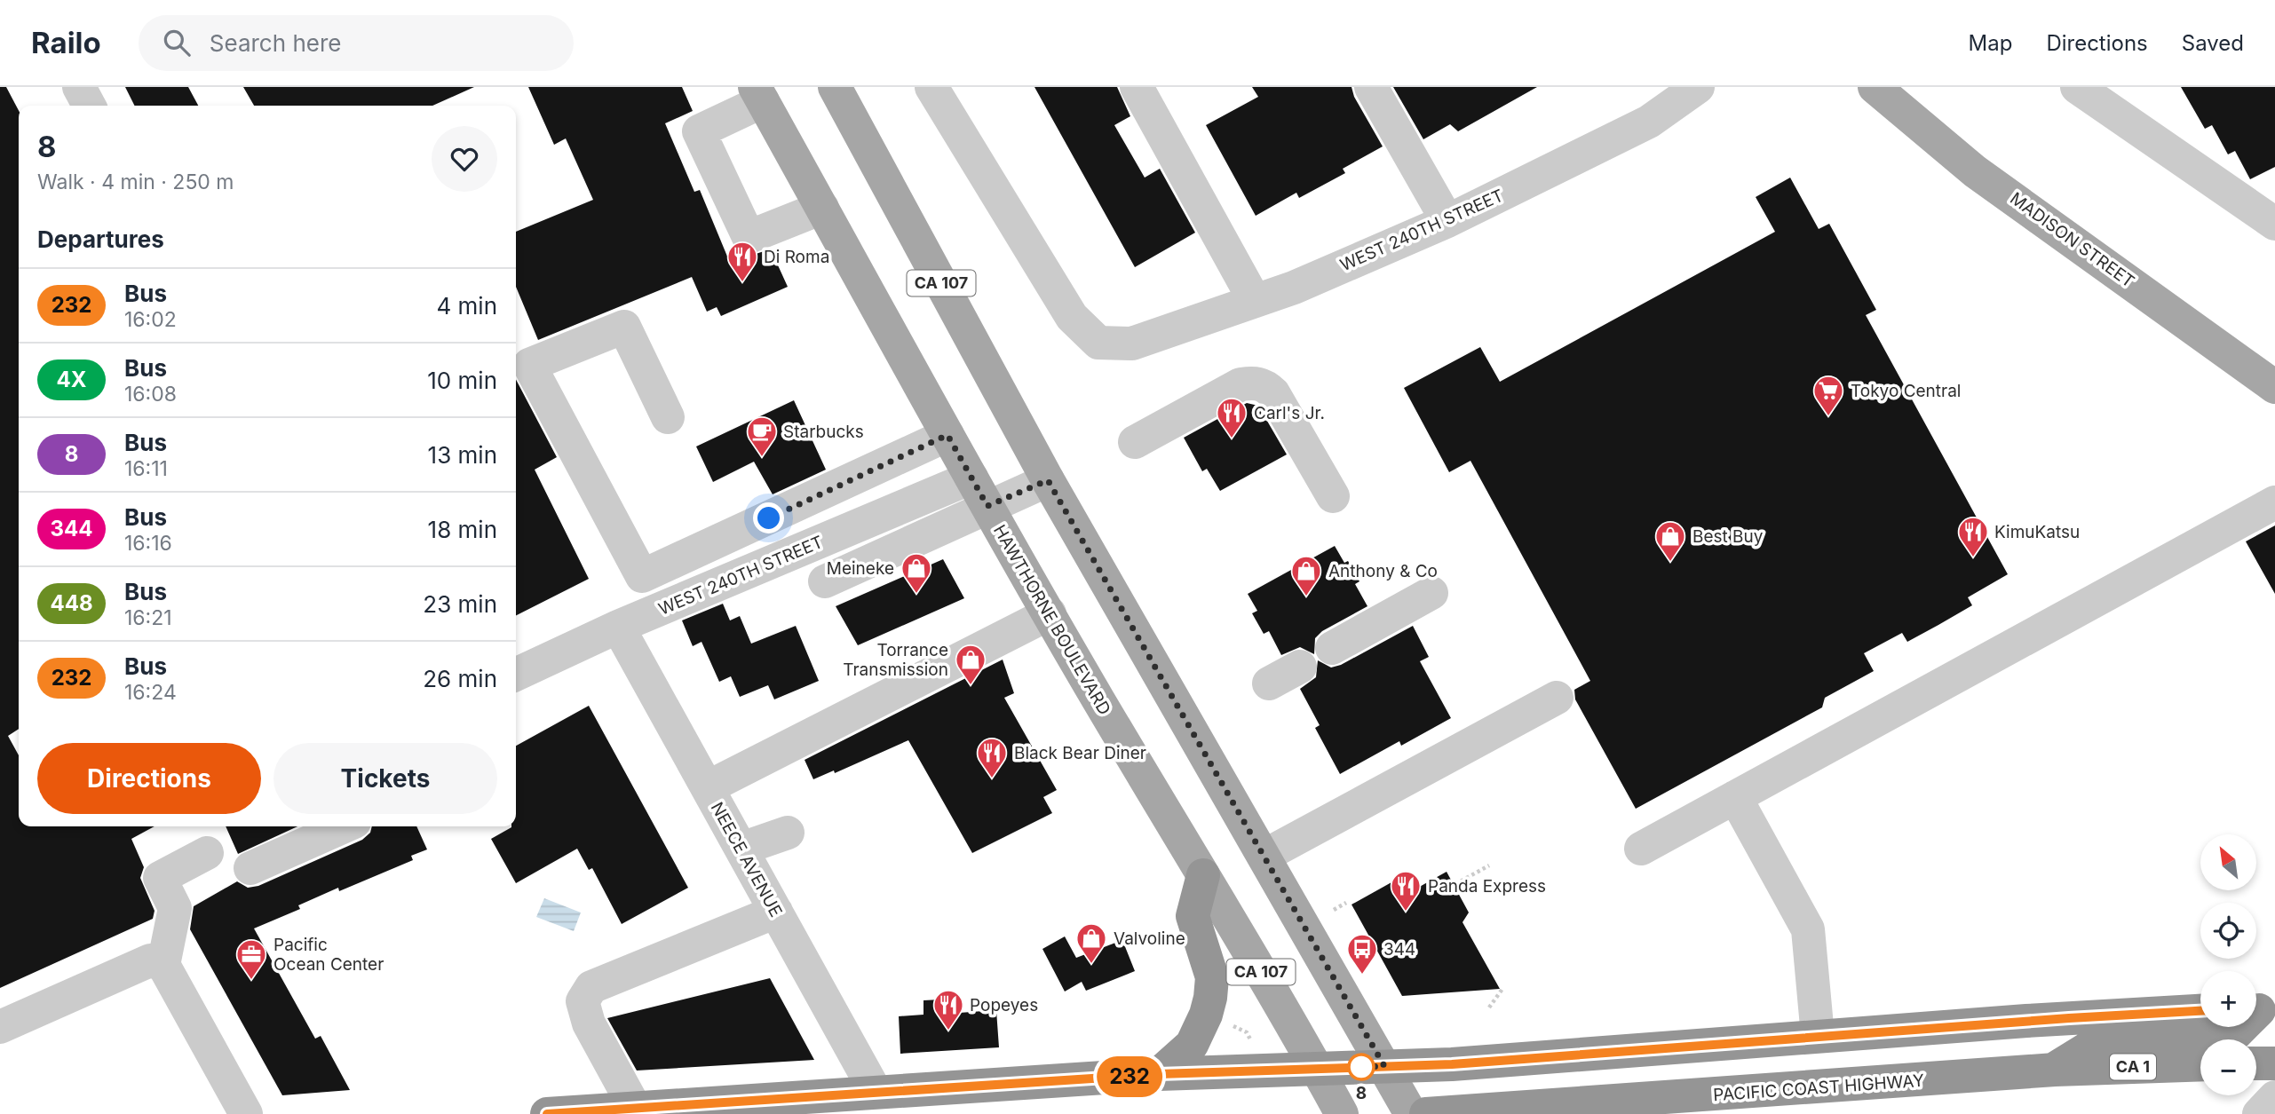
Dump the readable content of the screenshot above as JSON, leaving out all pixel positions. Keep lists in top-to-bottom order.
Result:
{
  "streets": {
    "highway": ["CA 1", "PACIFIC COAST HIGHWAY"],
    "main road": ["MADISON STREET", "CA 107", "HAWTHORNE BOULEVARD"],
    "street": ["WEST 240TH STREET", "NEECE AVENUE"]
  },
  "crossings": [
    ["WEST 240TH STREET", "HAWTHORNE BOULEVARD"],
    ["WEST 240TH STREET", "NEECE AVENUE"]
  ],
  "places": {
    "restaurant": [
      "Di Roma",
      "Carl's Jr.",
      "KimuKatsu",
      "Black Bear Diner",
      "Panda Express",
      "Popeyes"
    ],
    "supermarket": ["Tokyo Central"],
    "cafe": ["Starbucks"],
    "shop": [
      "Best Buy",
      "Meineke",
      "Anthony & Co",
      "Torrance Transmission",
      "Valvoline"
    ],
    "bus stop": ["344"],
    "office": ["Pacific Ocean Center"],
    "other": ["8"]
  },
  "lines": ["bus line 232"],
  "north": "top left",
  "page": {
    "header": "Railo",
    "search": "Search here",
    "nav": ["Map", "Directions", "Saved"],
    "on_map": "232",
    "heading": [
      ["8", "Walk · 4 min · 250 m"],
      "Departures"
    ],
    "list": [
      {
        "mark": "232",
        "name": "Bus",
        "note": "16:02",
        "value": "4 min"
      },
      {
        "mark": "4X",
        "name": "Bus",
        "note": "16:08",
        "value": "10 min"
      },
      {
        "mark": "8",
        "name": "Bus",
        "note": "16:11",
        "value": "13 min"
      },
      {
        "mark": "344",
        "name": "Bus",
        "note": "16:16",
        "value": "18 min"
      },
      {
        "mark": "448",
        "name": "Bus",
        "note": "16:21",
        "value": "23 min"
      },
      {
        "mark": "232",
        "name": "Bus",
        "note": "16:24",
        "value": "26 min"
      }
    ],
    "buttons": ["Directions", "Tickets"],
    "map_buttons": ["+", "−"]
  }
}
